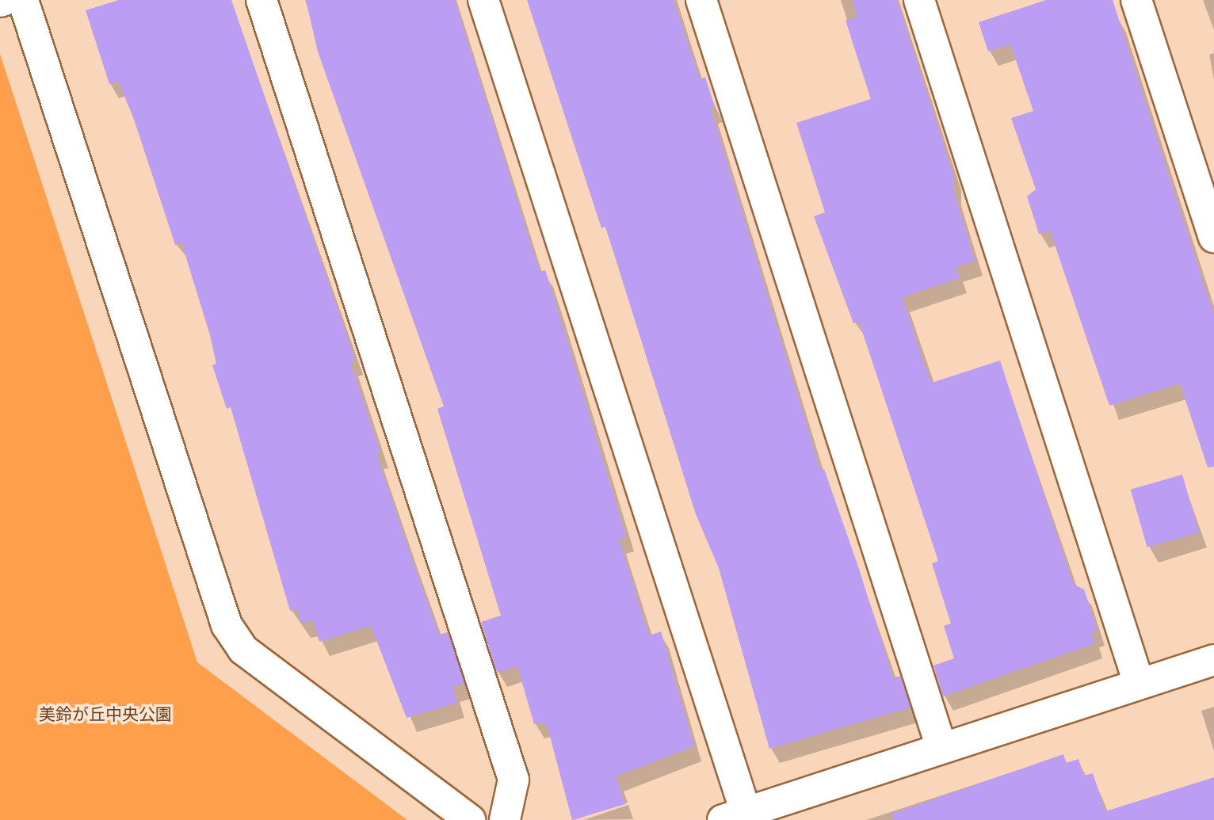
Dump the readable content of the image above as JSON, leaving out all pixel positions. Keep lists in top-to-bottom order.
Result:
{
  "parks": ["美鈴が丘中央公園"]
}
